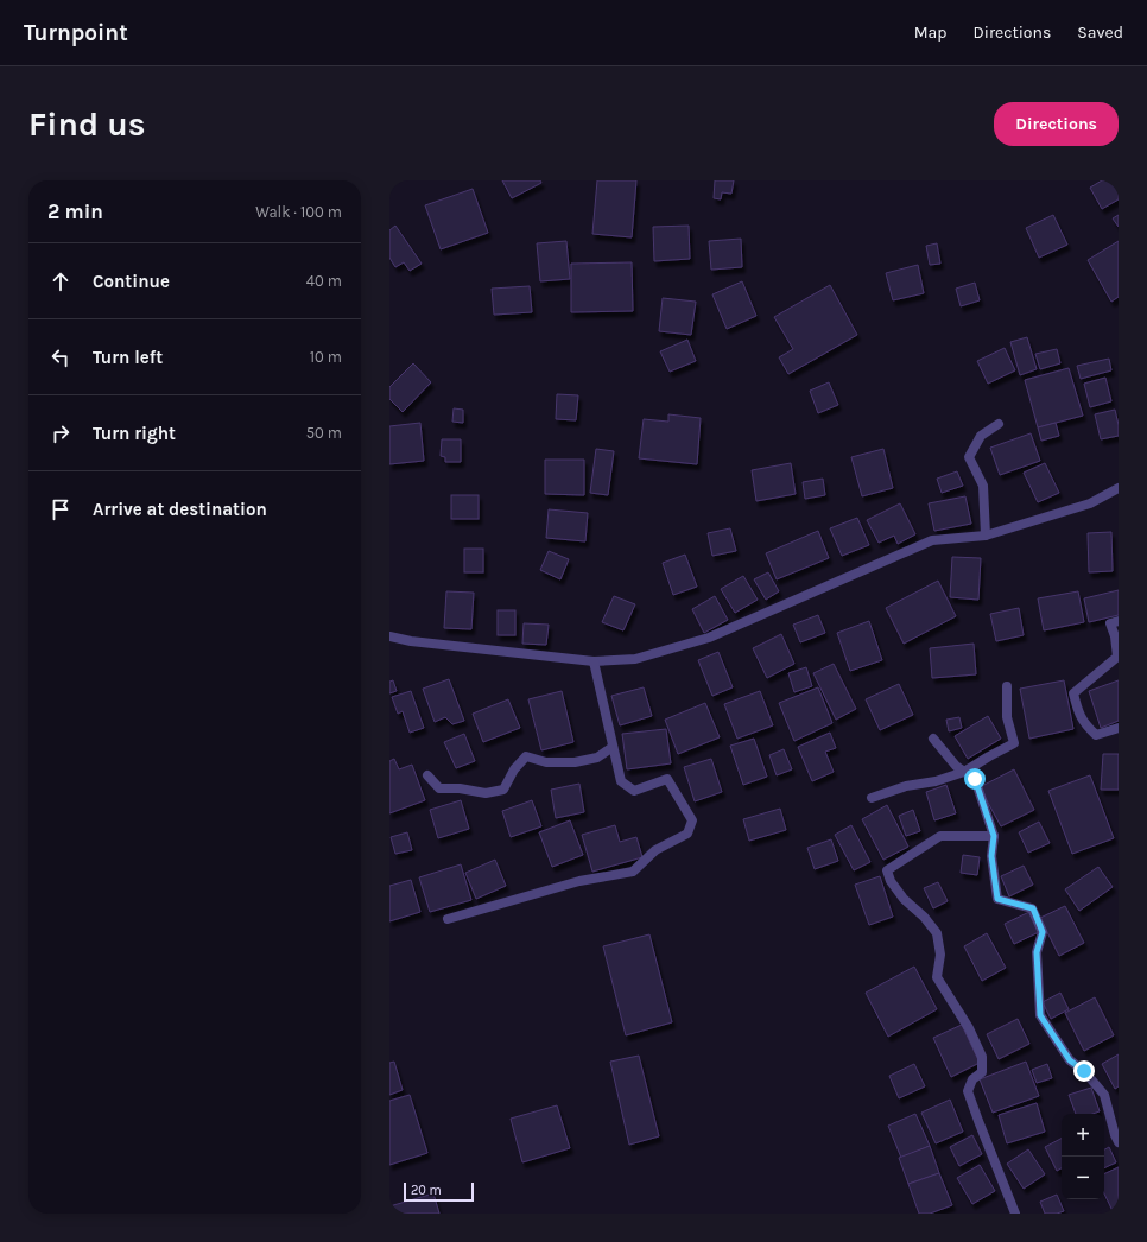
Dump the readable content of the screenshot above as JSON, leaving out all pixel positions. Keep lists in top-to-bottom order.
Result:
{
  "scale_bar": "20 m",
  "page": {
    "header": "Turnpoint",
    "nav": ["Map", "Directions", "Saved"],
    "buttons": "Directions",
    "title": "Find us",
    "heading": ["2 min", "Walk · 100 m"],
    "list": [
      ["Continue", "40 m"],
      ["Turn left", "10 m"],
      ["Turn right", "50 m"],
      "Arrive at destination"
    ],
    "map_buttons": ["+", "−"],
    "scale": "20 m"
  }
}
